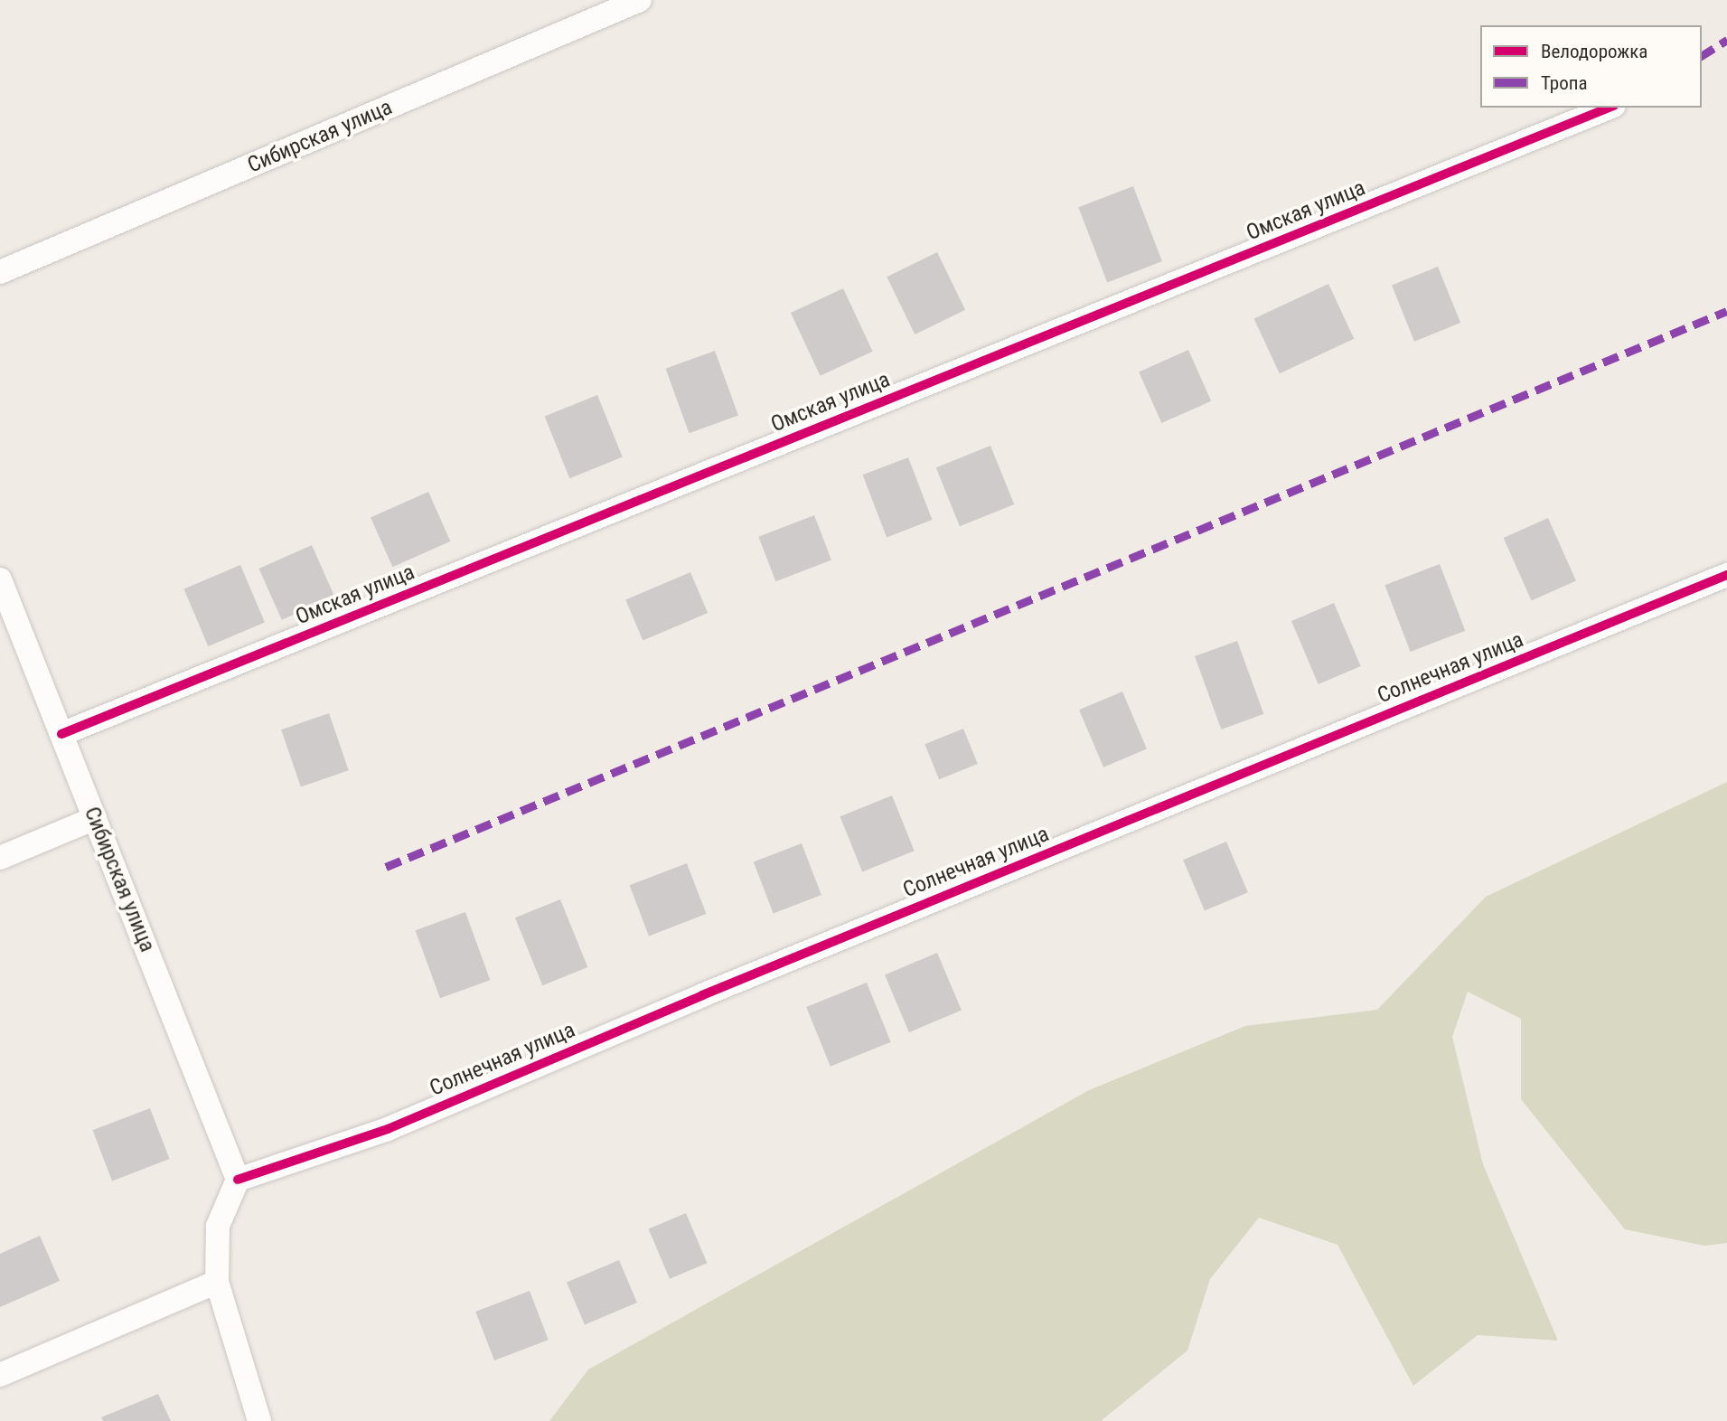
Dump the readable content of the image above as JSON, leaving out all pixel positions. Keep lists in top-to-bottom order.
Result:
{
  "streets": {
    "street": ["Сибирская улица", "Омская улица", "Солнечная улица"]
  },
  "crossings": [
    ["Сибирская улица", "Омская улица"],
    ["Сибирская улица", "Солнечная улица"]
  ],
  "legend": ["Велодорожка", "Тропа"]
}
